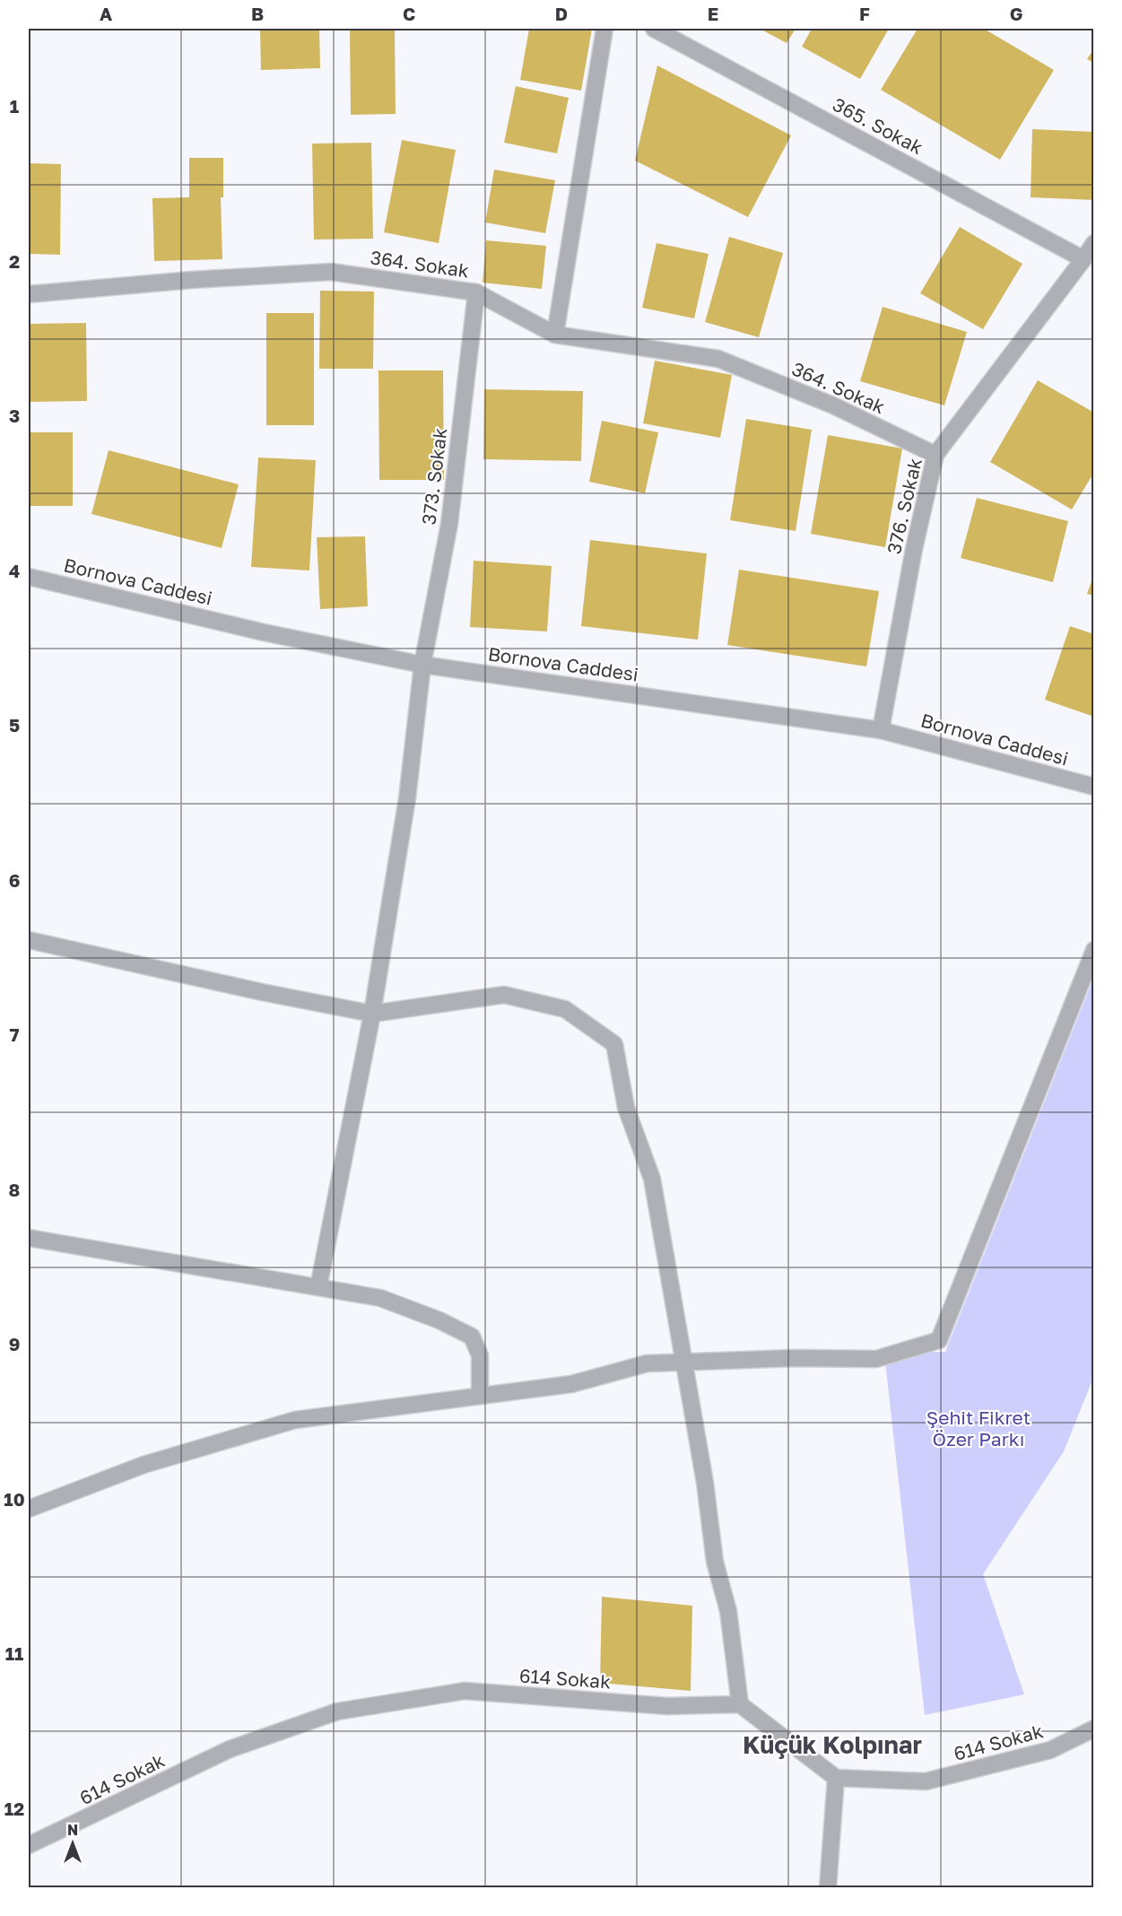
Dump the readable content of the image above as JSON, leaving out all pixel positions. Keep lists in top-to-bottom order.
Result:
{
  "streets": {
    "street": [
      "365. Sokak",
      "364. Sokak",
      "373. Sokak",
      "376. Sokak",
      "Bornova Caddesi",
      "614 Sokak"
    ]
  },
  "crossings": [
    ["365. Sokak", "376. Sokak"],
    ["364. Sokak", "373. Sokak"],
    ["364. Sokak", "376. Sokak"],
    ["373. Sokak", "Bornova Caddesi"],
    ["376. Sokak", "Bornova Caddesi"]
  ],
  "districts": ["Küçük Kolpınar"],
  "parks": ["Şehit Fikret Özer Parkı"],
  "north": "top",
  "grid": {
    "columns": [
      "A",
      "B",
      "C",
      "D",
      "E",
      "F",
      "G"
    ],
    "rows": [
      "1",
      "2",
      "3",
      "4",
      "5",
      "6",
      "7",
      "8",
      "9",
      "10",
      "11",
      "12"
    ]
  }
}
